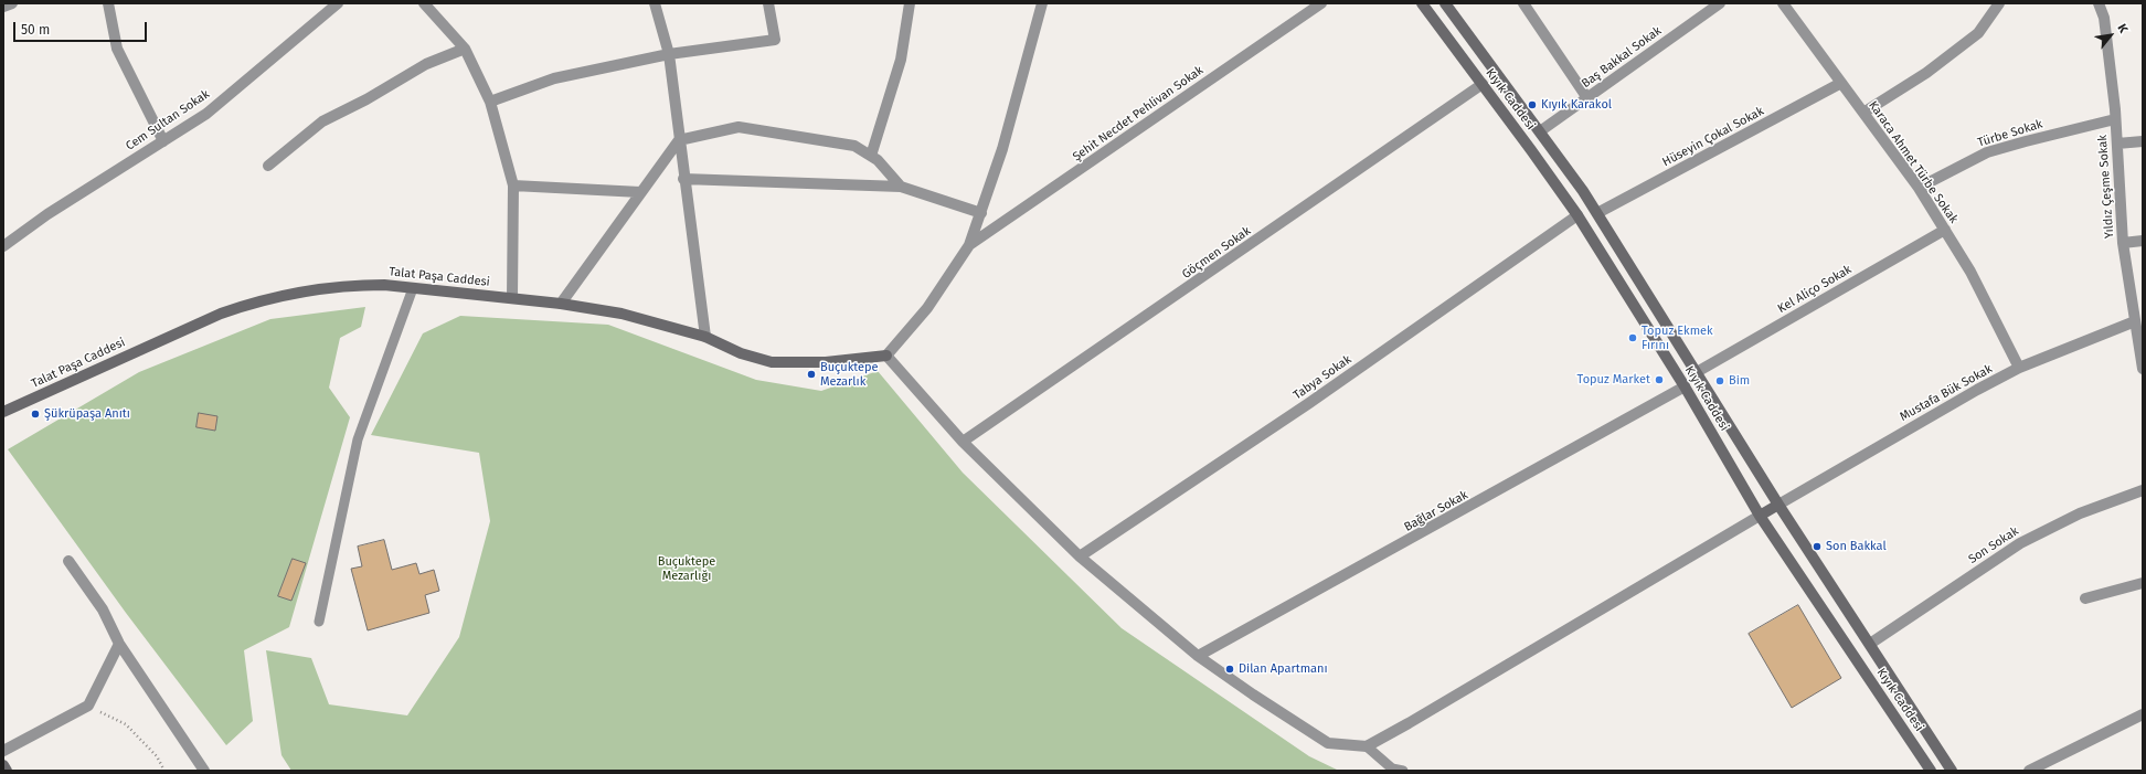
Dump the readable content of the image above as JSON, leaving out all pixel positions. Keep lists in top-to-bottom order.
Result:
{
  "streets": {
    "main road": ["Kıyık Caddesi", "Talat Paşa Caddesi"],
    "street": [
      "Baş Bakkal Sokak",
      "Şehit Necdet Pehlivan Sokak",
      "Cem Sultan Sokak",
      "Türbe Sokak",
      "Hüseyin Çokal Sokak",
      "Karaca Ahmet Türbe Sokak",
      "Yıldız Çeşme Sokak",
      "Göçmen Sokak",
      "Kel Aliço Sokak",
      "Tabya Sokak",
      "Mustafa Bük Sokak",
      "Bağlar Sokak",
      "Son Sokak"
    ]
  },
  "crossings": [
    ["Baş Bakkal Sokak", "Kıyık Caddesi"],
    ["Kıyık Caddesi", "Hüseyin Çokal Sokak"],
    ["Kıyık Caddesi", "Göçmen Sokak"],
    ["Kıyık Caddesi", "Kel Aliço Sokak"],
    ["Kıyık Caddesi", "Tabya Sokak"],
    ["Kıyık Caddesi", "Mustafa Bük Sokak"],
    ["Kıyık Caddesi", "Bağlar Sokak"],
    ["Kıyık Caddesi", "Son Sokak"],
    ["Türbe Sokak", "Karaca Ahmet Türbe Sokak"],
    ["Türbe Sokak", "Yıldız Çeşme Sokak"],
    ["Hüseyin Çokal Sokak", "Karaca Ahmet Türbe Sokak"],
    ["Karaca Ahmet Türbe Sokak", "Kel Aliço Sokak"],
    ["Karaca Ahmet Türbe Sokak", "Mustafa Bük Sokak"],
    ["Yıldız Çeşme Sokak", "Mustafa Bük Sokak"]
  ],
  "parks": ["Buçuktepe Mezarlığı"],
  "places": [
    "Kıyık Karakol",
    "Topuz Ekmek Fırını",
    "Buçuktepe Mezarlık",
    "Topuz Market",
    "Bim",
    "Şükrüpaşa Anıtı",
    "Son Bakkal",
    "Dilan Apartmanı"
  ],
  "scale_bar": "50 m",
  "north": "top right"
}
